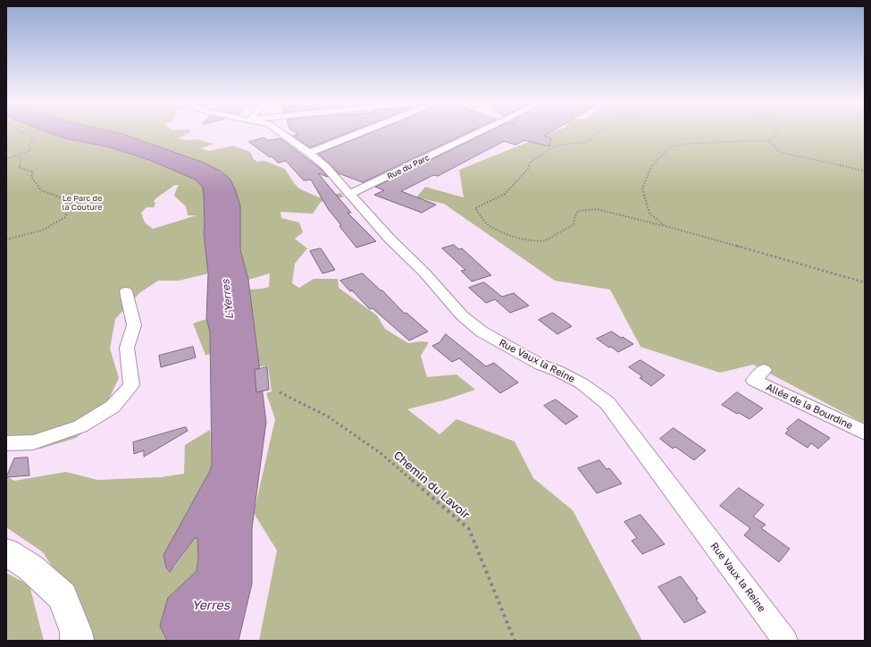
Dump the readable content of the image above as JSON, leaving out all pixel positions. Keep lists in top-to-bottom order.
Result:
{
  "streets": {
    "street": ["Rue du Parc", "Rue Vaux la Reine", "Allée de la Bourdine"],
    "path": ["Chemin du Lavoir"]
  },
  "crossings": [
    ["Rue du Parc", "Rue Vaux la Reine"]
  ],
  "water": ["L'Yerres", "Yerres"],
  "parks": ["Le Parc de la Couture"]
}
